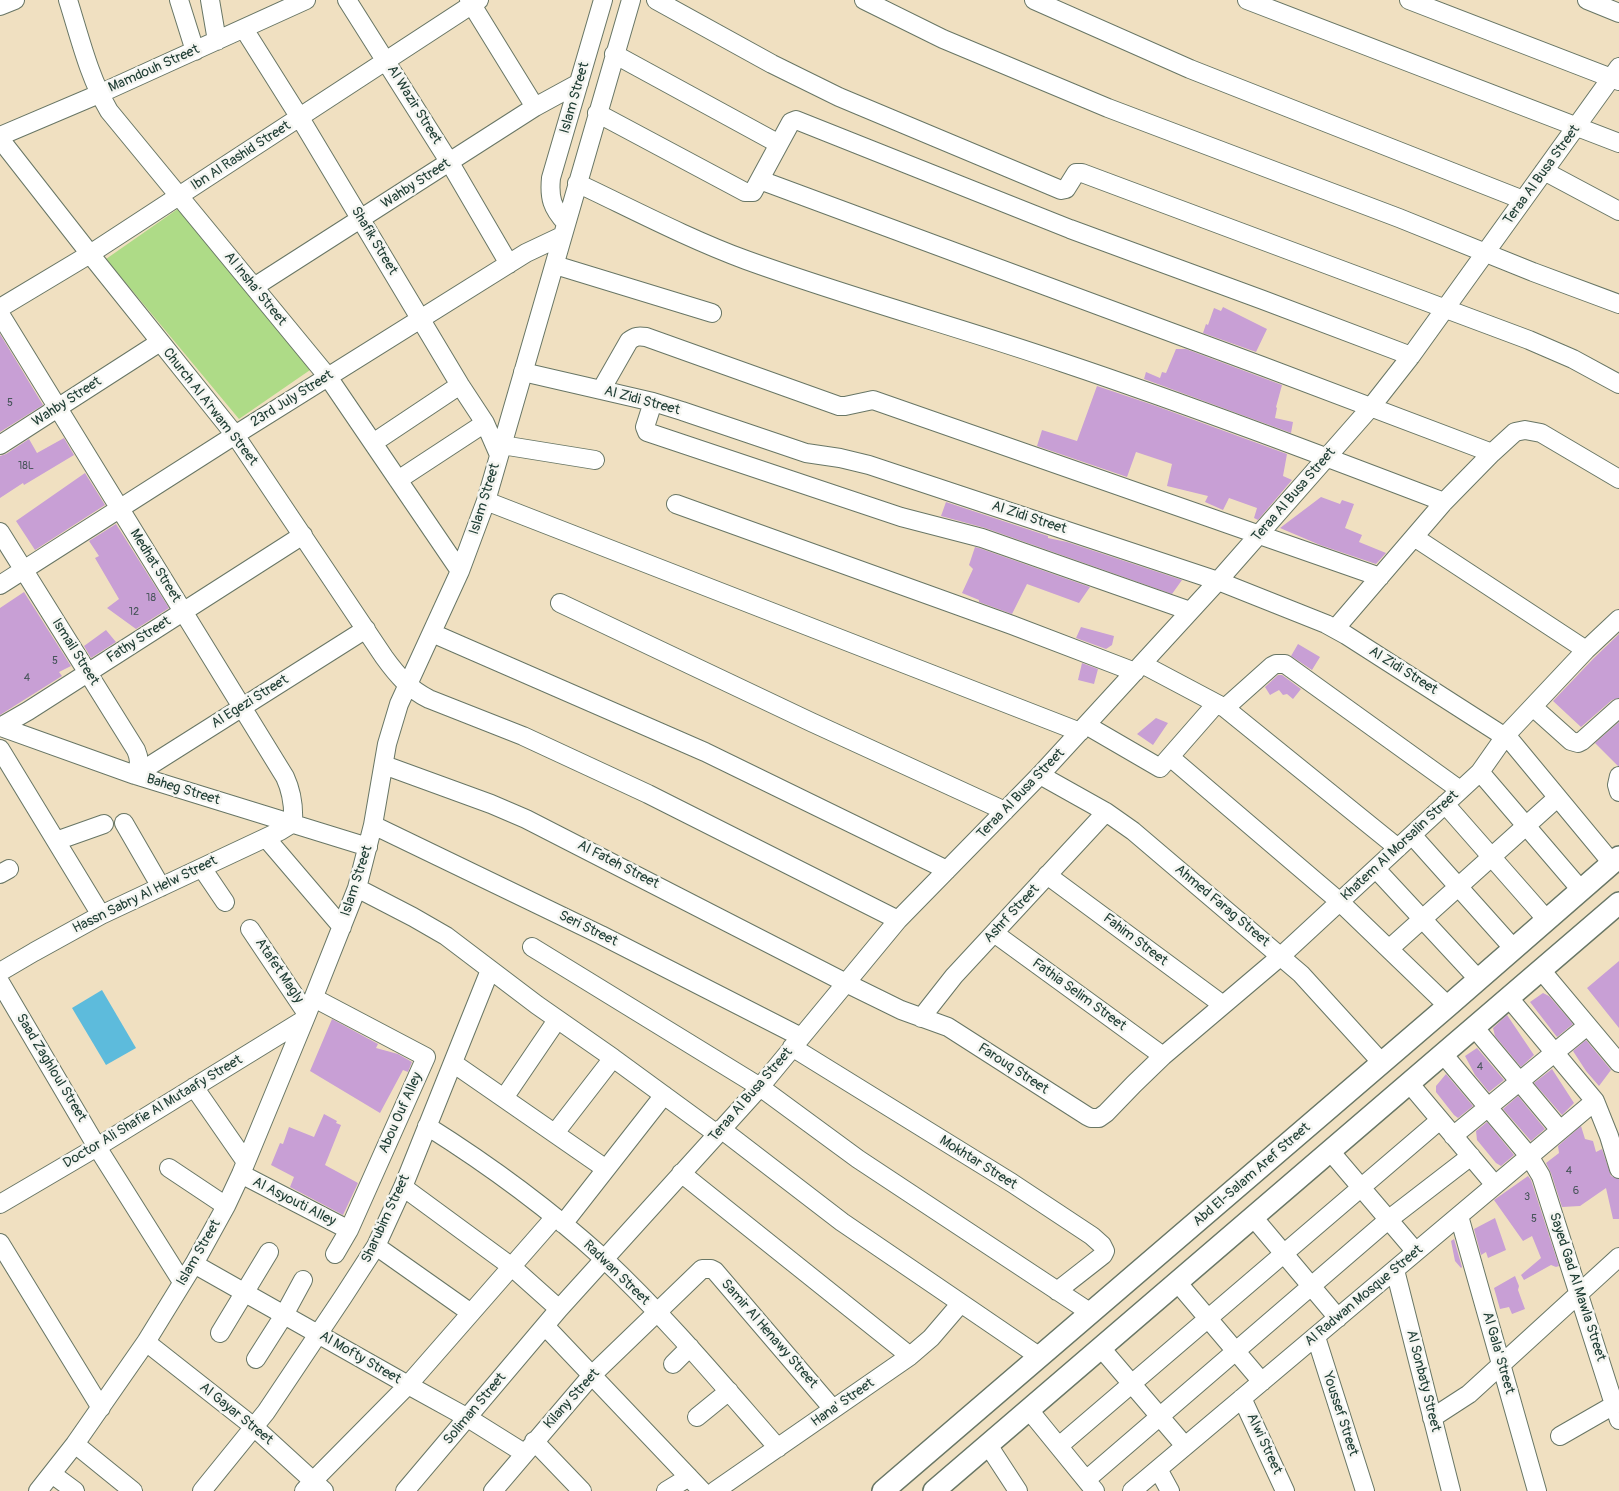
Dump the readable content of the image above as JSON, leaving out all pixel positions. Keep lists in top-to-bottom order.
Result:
{
  "streets": {
    "main road": ["Abd El-Salam Aref Street"],
    "street": [
      "Mamdouh Street",
      "Islam Street",
      "Al Wazir Street",
      "Ibn Al Rashid Street",
      "Teraa Al Busa Street",
      "Wahby Street",
      "Shafik Street",
      "Al Insha' Street",
      "23rd July Street",
      "Al Zidi Street",
      "Church Al A'rwam Street",
      "Medhat Street",
      "Fathy Street",
      "Ismail Street",
      "Al Egezi Street",
      "Baheg Street",
      "Khatem Al Morsalin Street",
      "Al Fateh Street",
      "Hassn Sabry Al Helw Street",
      "Ahmed Farag Street",
      "Ashrf Street",
      "Seri Street",
      "Fahim Street",
      "Atafet Magly",
      "Fathia Selim Street",
      "Saad Zaghloul Street",
      "Farouq Street",
      "Doctor Ali Shafie Al Mutaafy Street",
      "Abou Ouf Alley",
      "Mokhtar Street",
      "Al Asyouti Alley",
      "Sharubim Street",
      "Radwan Street",
      "Sayed Gad Al Mawla Street",
      "Al Radwan Mosque Street",
      "Samir Al Henawy Street",
      "Al Gala' Street",
      "Al Mofty Street",
      "Al Sonbaty Street",
      "Kilany Street",
      "Hana' Street",
      "Soliman Street",
      "Al Gayar Street",
      "Youssef Street",
      "Alwi Street"
    ]
  },
  "crossings": [
    ["Mamdouh Street", "Shafik Street"],
    ["Mamdouh Street", "Al Insha' Street"],
    ["Islam Street", "Wahby Street"],
    ["Islam Street", "Shafik Street"],
    ["Islam Street", "Al Insha' Street"],
    ["Islam Street", "23rd July Street"],
    ["Islam Street", "Al Zidi Street"],
    ["Islam Street", "Church Al A'rwam Street"],
    ["Islam Street", "Baheg Street"],
    ["Islam Street", "Al Fateh Street"],
    ["Islam Street", "Seri Street"],
    ["Islam Street", "Atafet Magly"],
    ["Islam Street", "Saad Zaghloul Street"],
    ["Islam Street", "Doctor Ali Shafie Al Mutaafy Street"],
    ["Islam Street", "Abou Ouf Alley"],
    ["Islam Street", "Al Asyouti Alley"],
    ["Islam Street", "Al Mofty Street"],
    ["Islam Street", "Al Gayar Street"],
    ["Al Wazir Street", "Ibn Al Rashid Street"],
    ["Al Wazir Street", "Wahby Street"],
    ["Al Wazir Street", "23rd July Street"],
    ["Ibn Al Rashid Street", "Shafik Street"],
    ["Ibn Al Rashid Street", "Al Insha' Street"],
    ["Ibn Al Rashid Street", "Church Al A'rwam Street"],
    ["Teraa Al Busa Street", "Al Zidi Street"],
    ["Teraa Al Busa Street", "Al Fateh Street"],
    ["Teraa Al Busa Street", "Ahmed Farag Street"],
    ["Teraa Al Busa Street", "Seri Street"],
    ["Teraa Al Busa Street", "Farouq Street"],
    ["Teraa Al Busa Street", "Mokhtar Street"],
    ["Teraa Al Busa Street", "Radwan Street"],
    ["Teraa Al Busa Street", "Soliman Street"],
    ["Wahby Street", "Shafik Street"],
    ["Wahby Street", "Al Insha' Street"],
    ["Wahby Street", "Church Al A'rwam Street"],
    ["Wahby Street", "Medhat Street"],
    ["Shafik Street", "23rd July Street"],
    ["Al Insha' Street", "23rd July Street"],
    ["23rd July Street", "Church Al A'rwam Street"],
    ["23rd July Street", "Medhat Street"],
    ["23rd July Street", "Ismail Street"],
    ["Al Zidi Street", "Khatem Al Morsalin Street"],
    ["Al Zidi Street", "Abd El-Salam Aref Street"],
    ["Church Al A'rwam Street", "Fathy Street"],
    ["Church Al A'rwam Street", "Al Egezi Street"],
    ["Medhat Street", "Fathy Street"],
    ["Medhat Street", "Al Egezi Street"],
    ["Medhat Street", "Baheg Street"],
    ["Medhat Street", "Hassn Sabry Al Helw Street"],
    ["Fathy Street", "Ismail Street"],
    ["Fathy Street", "Baheg Street"],
    ["Ismail Street", "Al Egezi Street"],
    ["Ismail Street", "Baheg Street"],
    ["Al Egezi Street", "Baheg Street"],
    ["Baheg Street", "Hassn Sabry Al Helw Street"],
    ["Khatem Al Morsalin Street", "Ahmed Farag Street"],
    ["Khatem Al Morsalin Street", "Fahim Street"],
    ["Khatem Al Morsalin Street", "Fathia Selim Street"],
    ["Khatem Al Morsalin Street", "Farouq Street"],
    ["Al Fateh Street", "Farouq Street"],
    ["Ahmed Farag Street", "Ashrf Street"],
    ["Ahmed Farag Street", "Abd El-Salam Aref Street"],
    ["Ashrf Street", "Fahim Street"],
    ["Ashrf Street", "Fathia Selim Street"],
    ["Ashrf Street", "Farouq Street"],
    ["Seri Street", "Mokhtar Street"],
    ["Atafet Magly", "Doctor Ali Shafie Al Mutaafy Street"],
    ["Atafet Magly", "Abou Ouf Alley"],
    ["Fathia Selim Street", "Farouq Street"],
    ["Saad Zaghloul Street", "Doctor Ali Shafie Al Mutaafy Street"],
    ["Doctor Ali Shafie Al Mutaafy Street", "Abou Ouf Alley"],
    ["Abou Ouf Alley", "Al Asyouti Alley"],
    ["Sharubim Street", "Radwan Street"],
    ["Sharubim Street", "Al Mofty Street"],
    ["Sharubim Street", "Al Gayar Street"],
    ["Radwan Street", "Samir Al Henawy Street"],
    ["Radwan Street", "Kilany Street"],
    ["Radwan Street", "Hana' Street"],
    ["Sayed Gad Al Mawla Street", "Al Radwan Mosque Street"],
    ["Al Radwan Mosque Street", "Al Gala' Street"],
    ["Al Radwan Mosque Street", "Al Sonbaty Street"],
    ["Al Radwan Mosque Street", "Youssef Street"],
    ["Al Radwan Mosque Street", "Alwi Street"],
    ["Samir Al Henawy Street", "Kilany Street"],
    ["Samir Al Henawy Street", "Hana' Street"],
    ["Al Mofty Street", "Kilany Street"],
    ["Al Mofty Street", "Soliman Street"]
  ],
  "house_numbers": [
    "5",
    "18L",
    "18",
    "12",
    "5",
    "4",
    "4",
    "4",
    "6",
    "3",
    "5"
  ]
}
